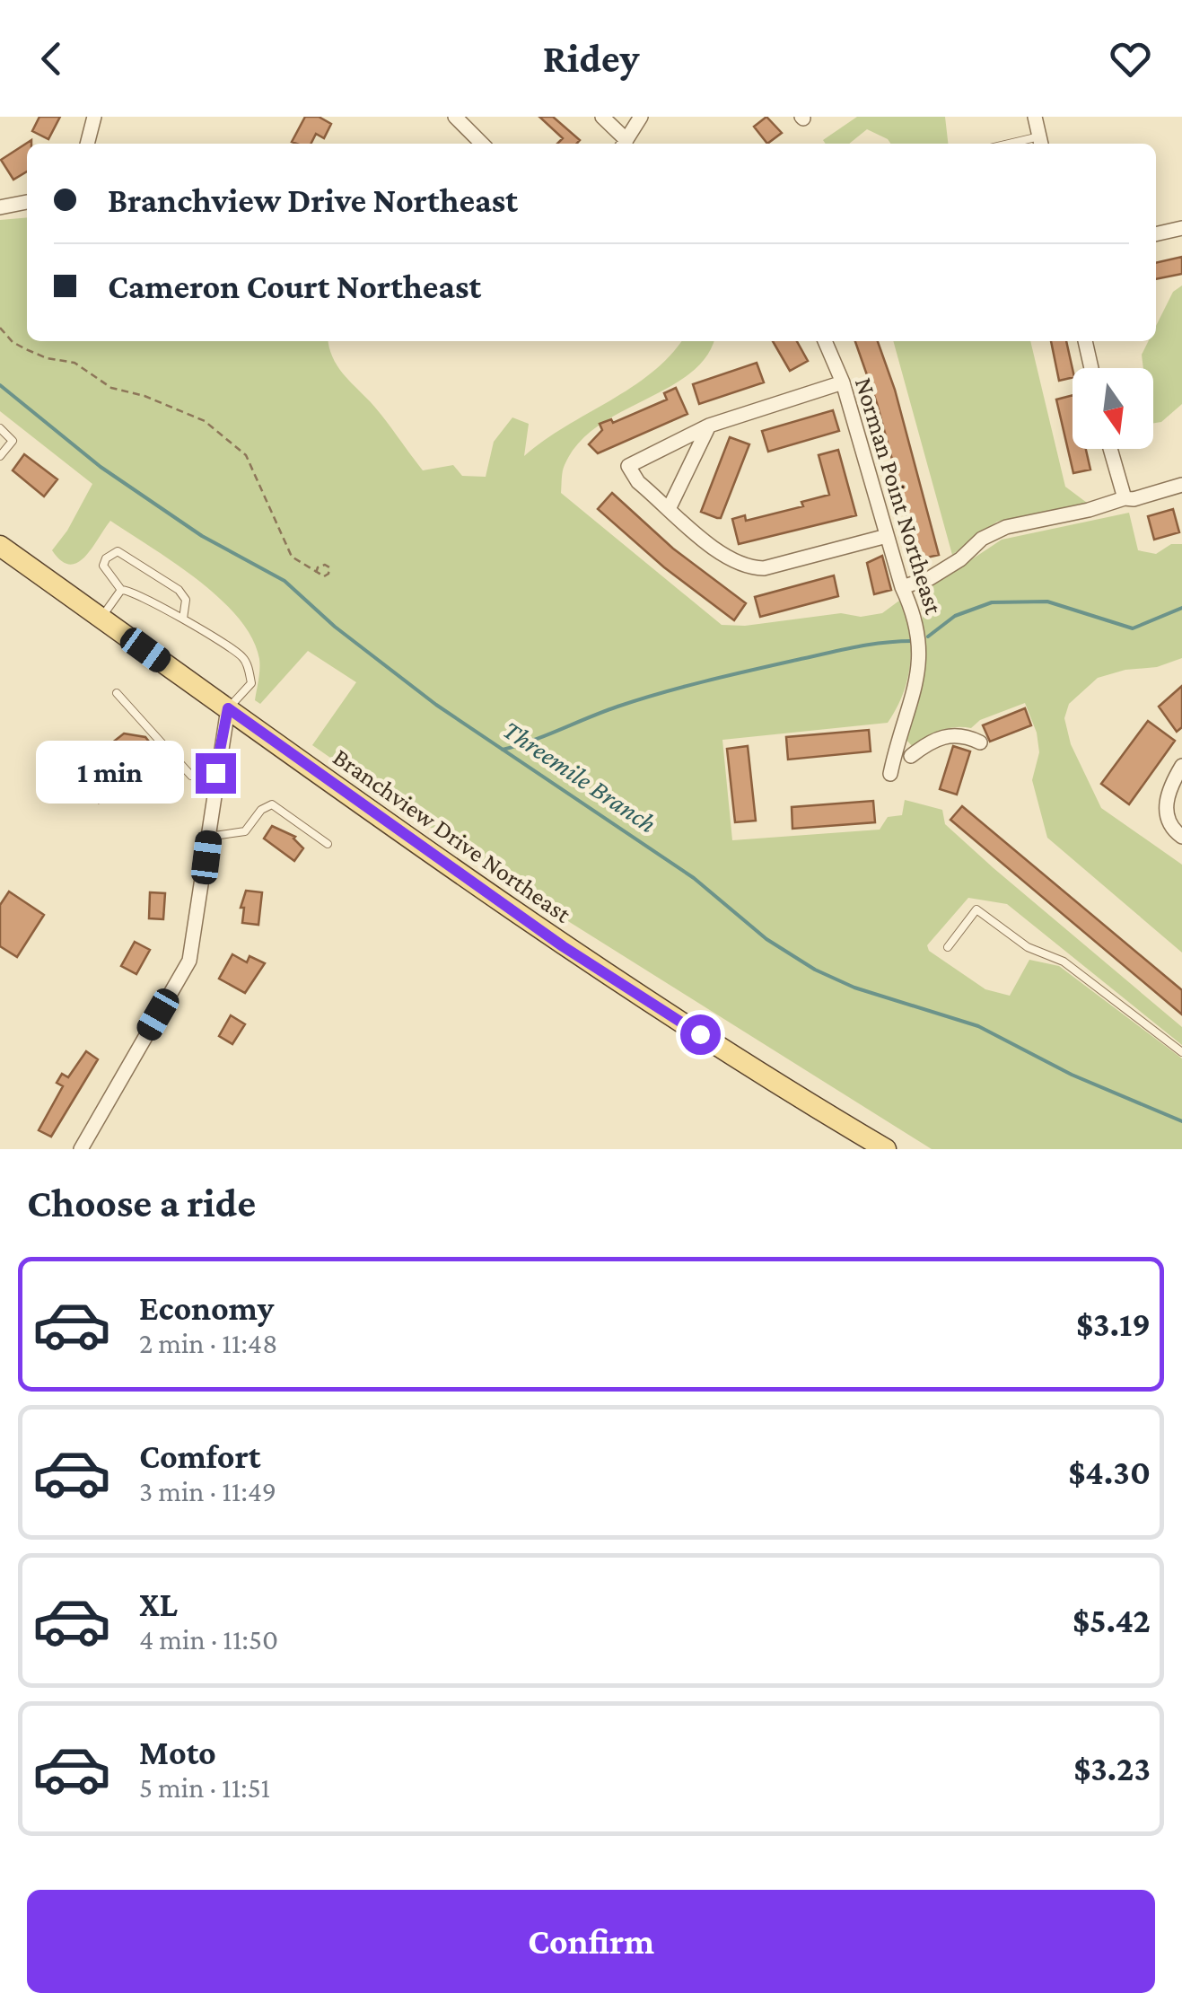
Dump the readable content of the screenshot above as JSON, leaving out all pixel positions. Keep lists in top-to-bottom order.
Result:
{
  "streets": {
    "main road": ["Branchview Drive Northeast"],
    "street": ["Norman Point Northeast"]
  },
  "water": ["Threemile Branch"],
  "north": "bottom",
  "page": {
    "header": "Ridey",
    "banner": ["Branchview Drive Northeast", "Cameron Court Northeast"],
    "bubble": "1 min",
    "heading": "Choose a ride",
    "list": [
      {
        "name": "Economy",
        "note": "2 min · 11:48",
        "value": "$3.19"
      },
      {
        "name": "Comfort",
        "note": "3 min · 11:49",
        "value": "$4.30"
      },
      {
        "name": "XL",
        "note": "4 min · 11:50",
        "value": "$5.42"
      },
      {
        "name": "Moto",
        "note": "5 min · 11:51",
        "value": "$3.23"
      }
    ],
    "buttons": "Confirm"
  }
}
